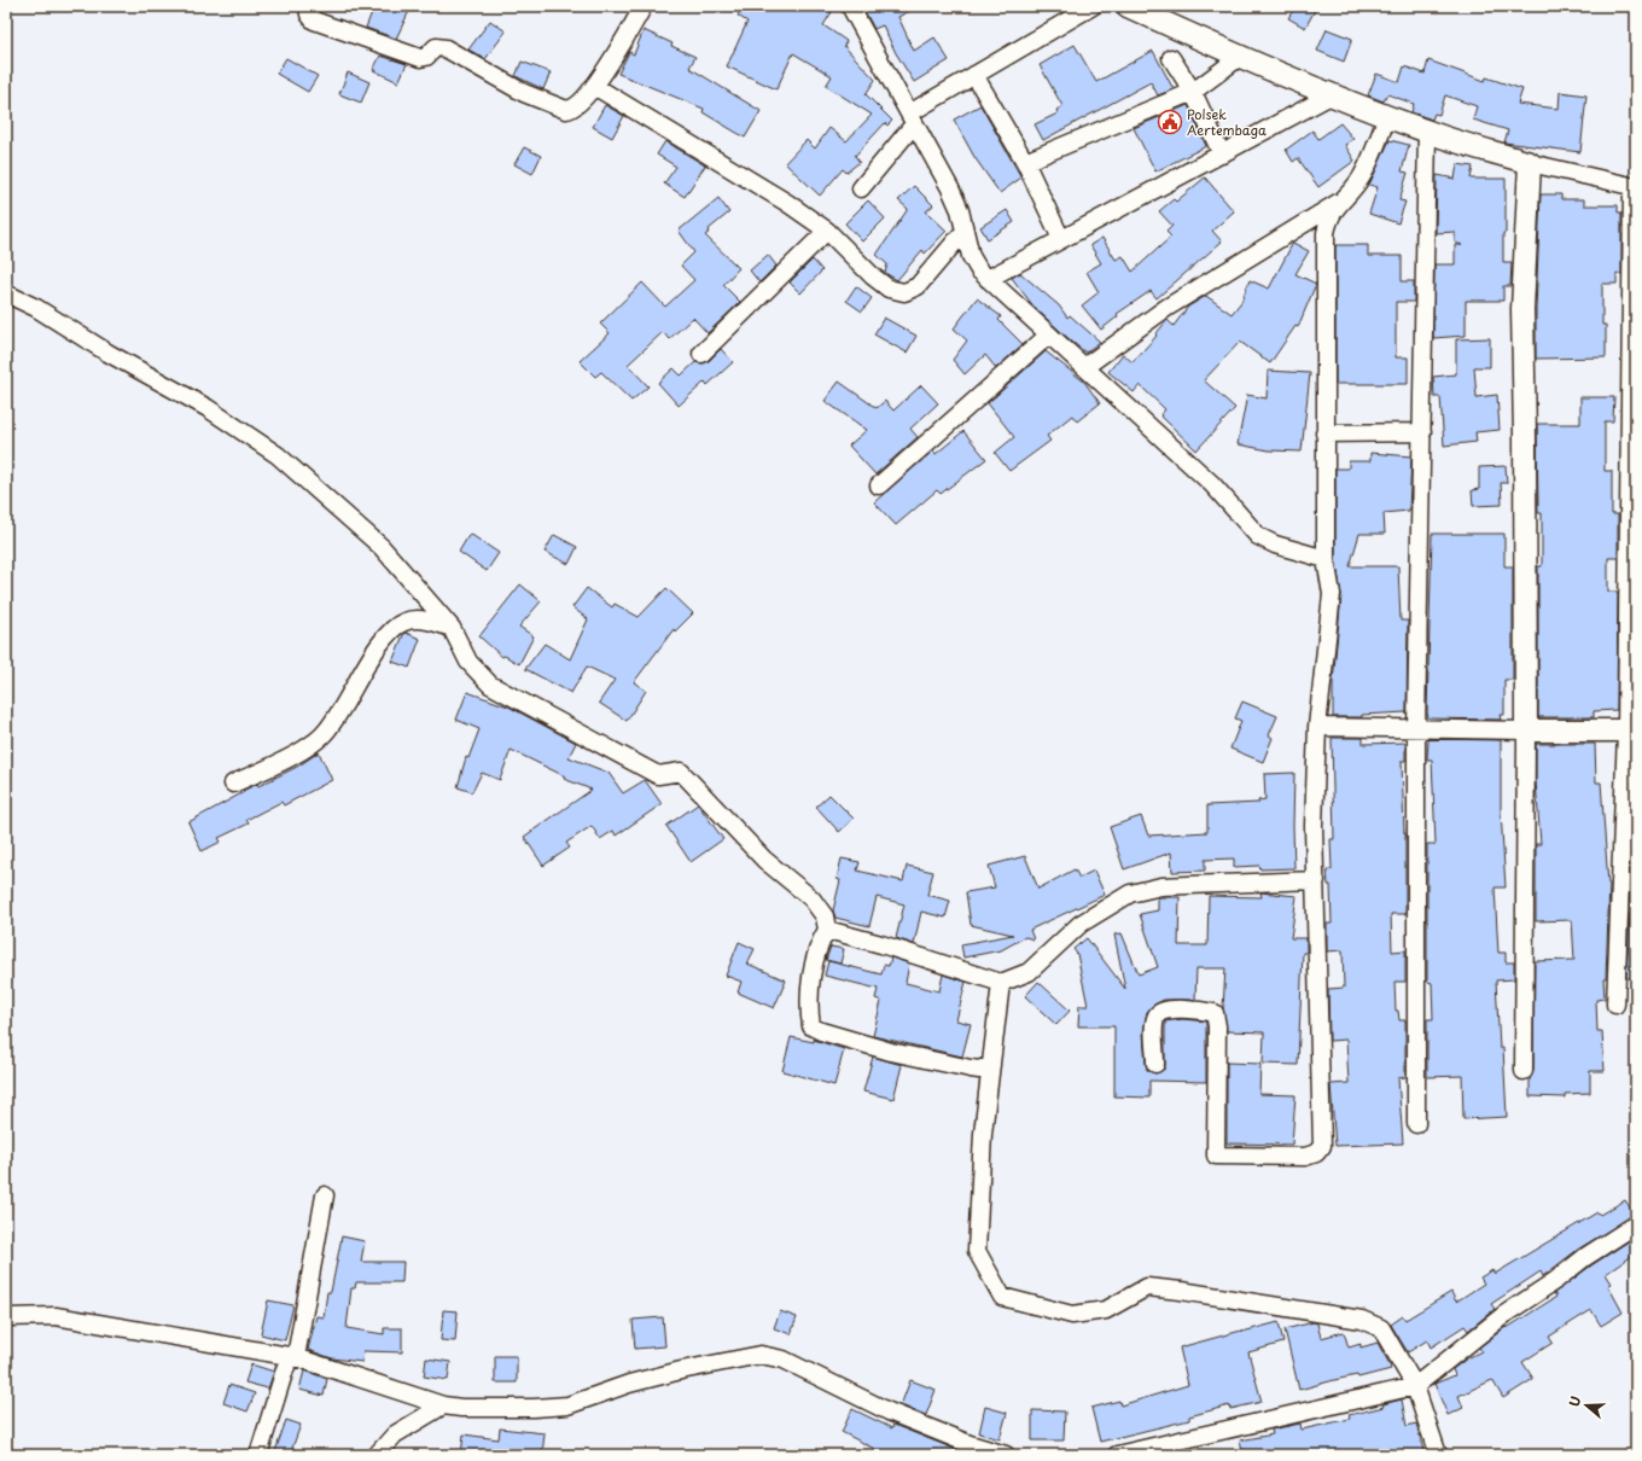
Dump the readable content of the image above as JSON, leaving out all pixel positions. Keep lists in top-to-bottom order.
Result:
{
  "places": {
    "public building": ["Polsek Aertembaga"]
  },
  "north": "left"
}
